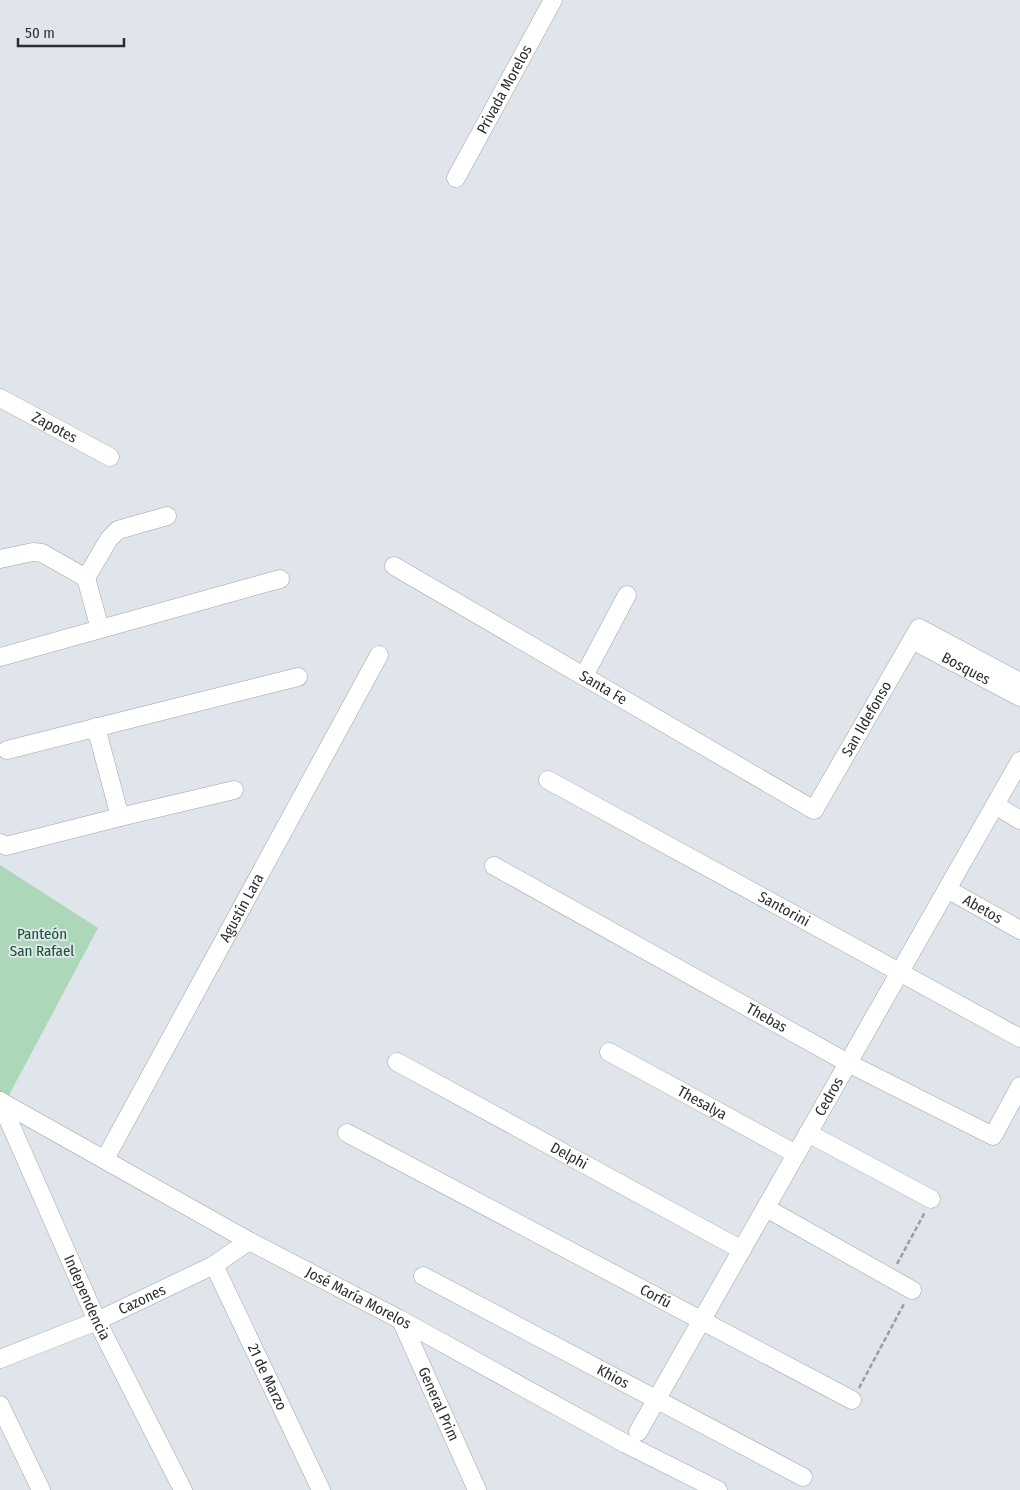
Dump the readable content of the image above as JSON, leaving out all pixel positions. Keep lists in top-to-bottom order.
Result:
{
  "streets": {
    "street": [
      "Privada Morelos",
      "Zapotes",
      "Bosques",
      "Santa Fe",
      "San Ildefonso",
      "Agustín Lara",
      "Santorini",
      "Abetos",
      "Thebas",
      "Cedros",
      "Thesalya",
      "Delphi",
      "Corfú",
      "Independencia",
      "José María Morelos",
      "Cazones",
      "Khios",
      "21 de Marzo",
      "General Prim"
    ]
  },
  "crossings": [
    ["Bosques", "San Ildefonso"],
    ["Santa Fe", "San Ildefonso"],
    ["Agustín Lara", "José María Morelos"],
    ["Santorini", "Cedros"],
    ["Abetos", "Cedros"],
    ["Thebas", "Cedros"],
    ["Cedros", "Thesalya"],
    ["Cedros", "Delphi"],
    ["Cedros", "Corfú"],
    ["Cedros", "Khios"],
    ["Independencia", "José María Morelos"],
    ["Independencia", "Cazones"],
    ["José María Morelos", "Cazones"],
    ["José María Morelos", "General Prim"],
    ["Cazones", "21 de Marzo"]
  ],
  "parks": ["Panteón San Rafael"],
  "scale_bar": "50 m"
}
